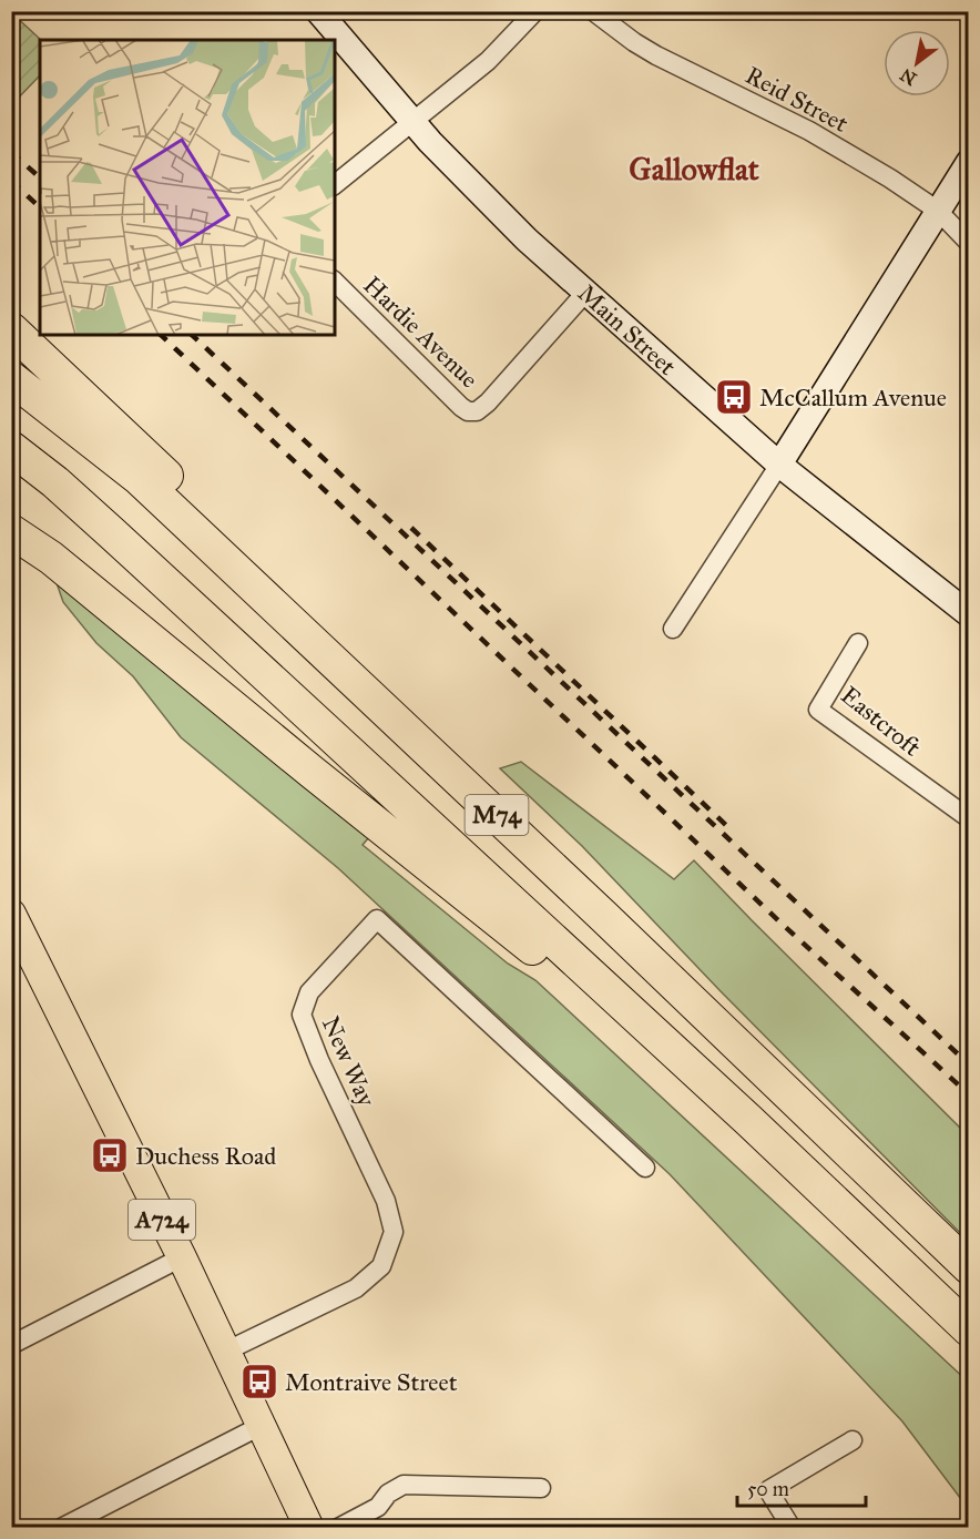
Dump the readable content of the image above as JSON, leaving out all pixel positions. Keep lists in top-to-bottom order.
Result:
{
  "streets": {
    "highway": ["M74"],
    "main road": ["Main Street", "A724"],
    "street": [
      "Reid Street",
      "Hardie Avenue",
      "Eastcroft",
      "New Way"
    ]
  },
  "crossings": [
    ["Main Street", "Hardie Avenue"],
    ["New Way", "A724"]
  ],
  "districts": ["Gallowflat"],
  "places": {
    "bus stop": ["McCallum Avenue", "Duchess Road", "Montraive Street"]
  },
  "scale_bar": "50 m",
  "north": "bottom left"
}
